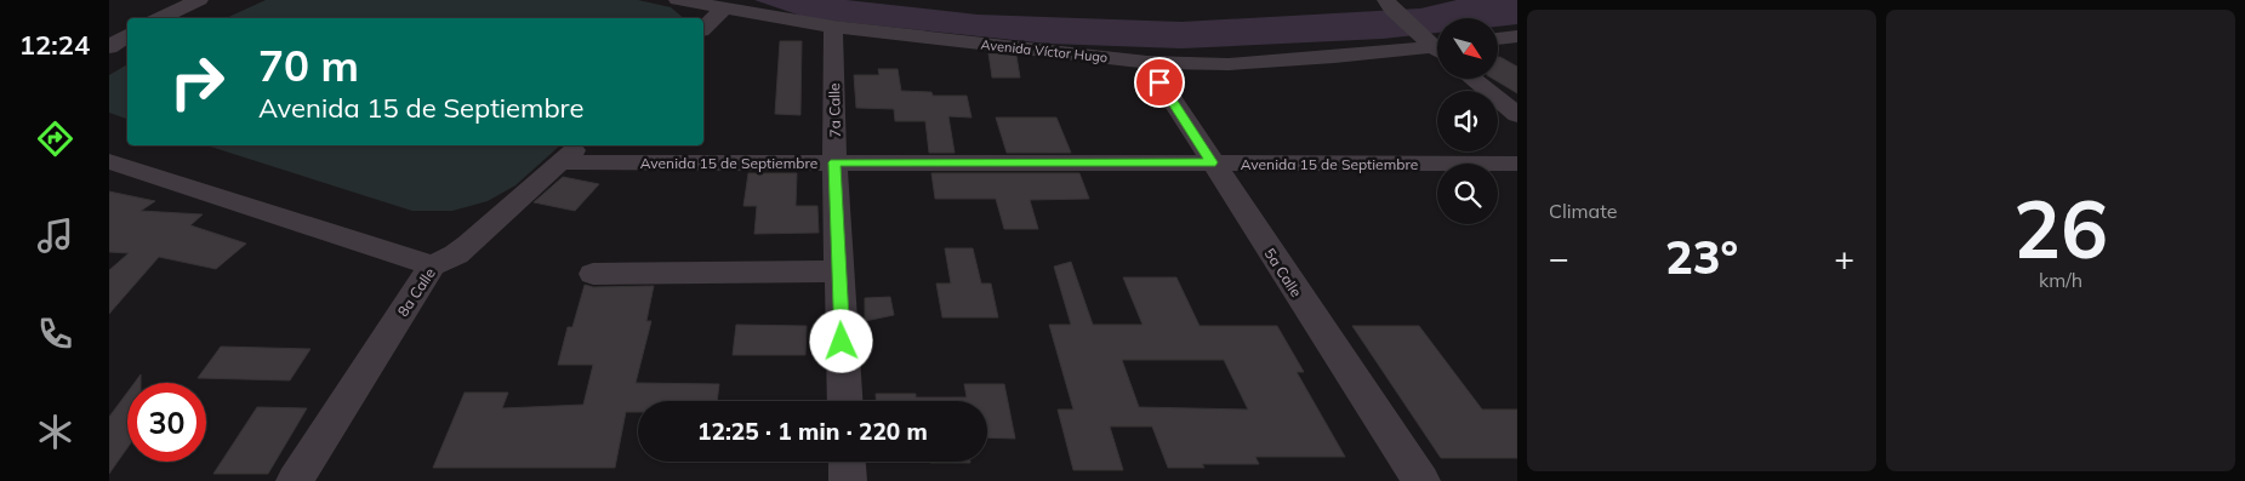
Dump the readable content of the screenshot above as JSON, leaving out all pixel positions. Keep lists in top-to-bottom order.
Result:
{
  "streets": {
    "street": [
      "Avenida Víctor Hugo",
      "7a Calle",
      "Avenida 15 de Septiembre",
      "5a Calle",
      "8a Calle"
    ]
  },
  "crossings": [
    ["Avenida Víctor Hugo", "7a Calle"],
    ["Avenida Víctor Hugo", "5a Calle"],
    ["7a Calle", "Avenida 15 de Septiembre"],
    ["Avenida 15 de Septiembre", "5a Calle"],
    ["Avenida 15 de Septiembre", "8a Calle"]
  ],
  "north": "bottom right",
  "page": {
    "tabs": "12:24",
    "tile": [
      "Climate",
      ["26", "km/h"]
    ],
    "turn": ["70 m", "Avenida 15 de Septiembre"],
    "heat": ["−", "23°", "+"],
    "limit": "30",
    "trip": "12:25 · 1 min · 220 m"
  }
}
